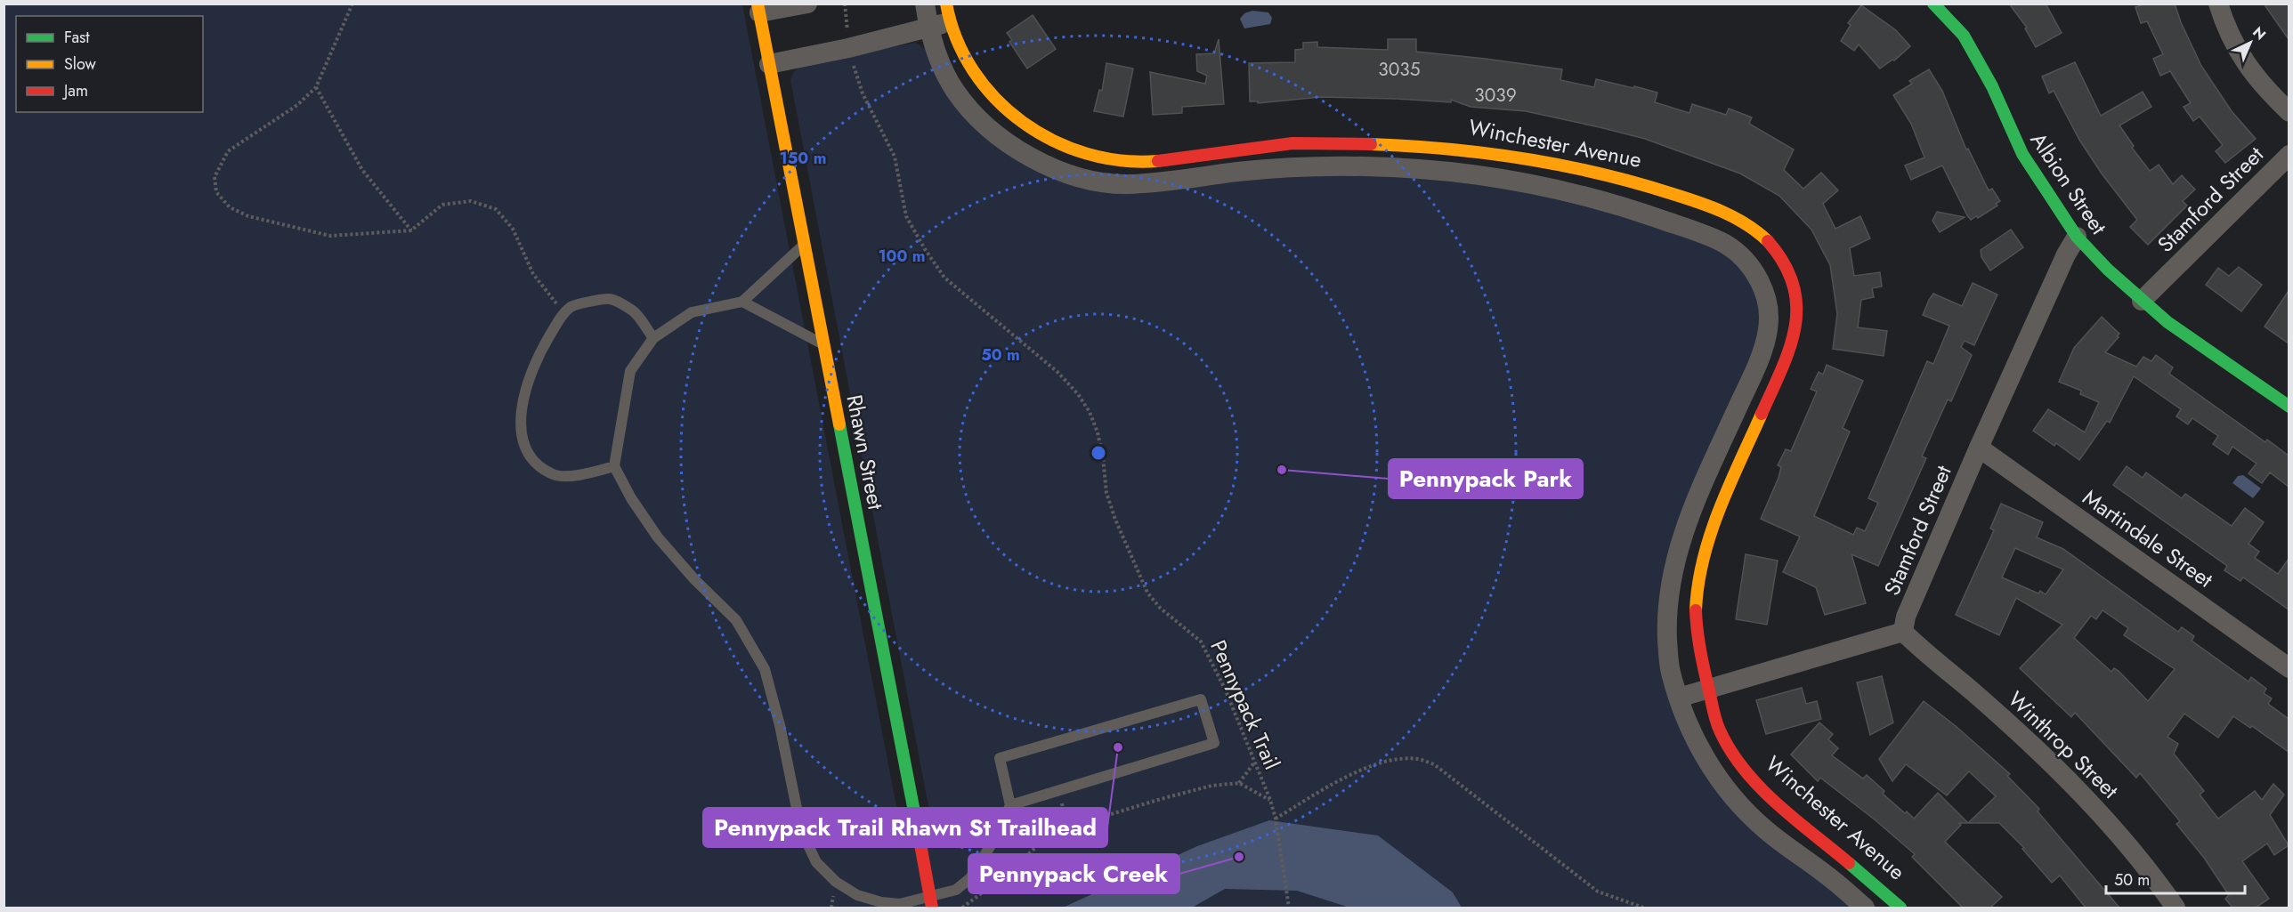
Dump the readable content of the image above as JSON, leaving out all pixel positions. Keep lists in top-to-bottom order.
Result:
{
  "streets": {
    "street": [
      "Winchester Avenue",
      "Albion Street",
      "Stamford Street",
      "Rhawn Street",
      "Martindale Street",
      "Winthrop Street"
    ],
    "path": ["Pennypack Trail"]
  },
  "crossings": [
    ["Albion Street", "Stamford Street"],
    ["Stamford Street", "Martindale Street"],
    ["Stamford Street", "Winthrop Street"]
  ],
  "places": ["Pennypack Park", "Pennypack Trail Rhawn St Trailhead", "Pennypack Creek"],
  "house_numbers": ["3035", "3039"],
  "legend": ["Fast", "Slow", "Jam"],
  "scale_bar": "50 m",
  "north": "top right",
  "rings": ["150 m", "100 m", "50 m"]
}
